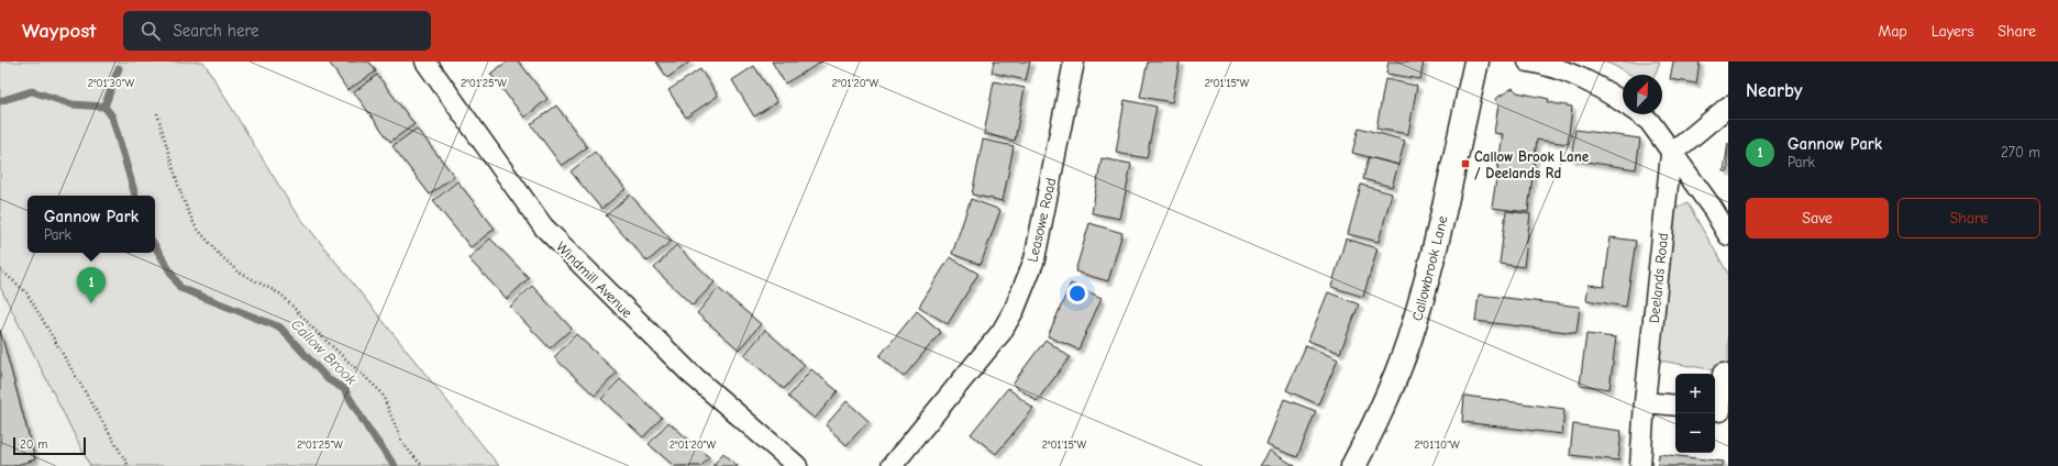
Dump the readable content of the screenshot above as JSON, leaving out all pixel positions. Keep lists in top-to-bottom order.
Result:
{
  "streets": {
    "street": [
      "Leasowe Road",
      "Callowbrook Lane",
      "Deelands Road",
      "Windmill Avenue"
    ]
  },
  "water": ["Callow Brook"],
  "places": {
    "transit": ["Callow Brook Lane / Deelands Rd"]
  },
  "scale_bar": "20 m",
  "north": "top right",
  "page": {
    "header": "Waypost",
    "search": "Search here",
    "nav": ["Map", "Layers", "Share"],
    "heading": "Nearby",
    "list": [
      {
        "mark": "1",
        "name": "Gannow Park",
        "note": "Park",
        "value": "270 m"
      }
    ],
    "buttons": ["Save", "Share"],
    "popup": ["Gannow Park", "Park"],
    "pins": "1",
    "map_buttons": ["+", "−"],
    "scale": "20 m"
  },
  "coordinates": [
    "2°01'25\"W",
    "2°01'20\"W",
    "2°01'15\"W",
    "2°01'30\"W",
    "2°01'10\"W"
  ]
}
